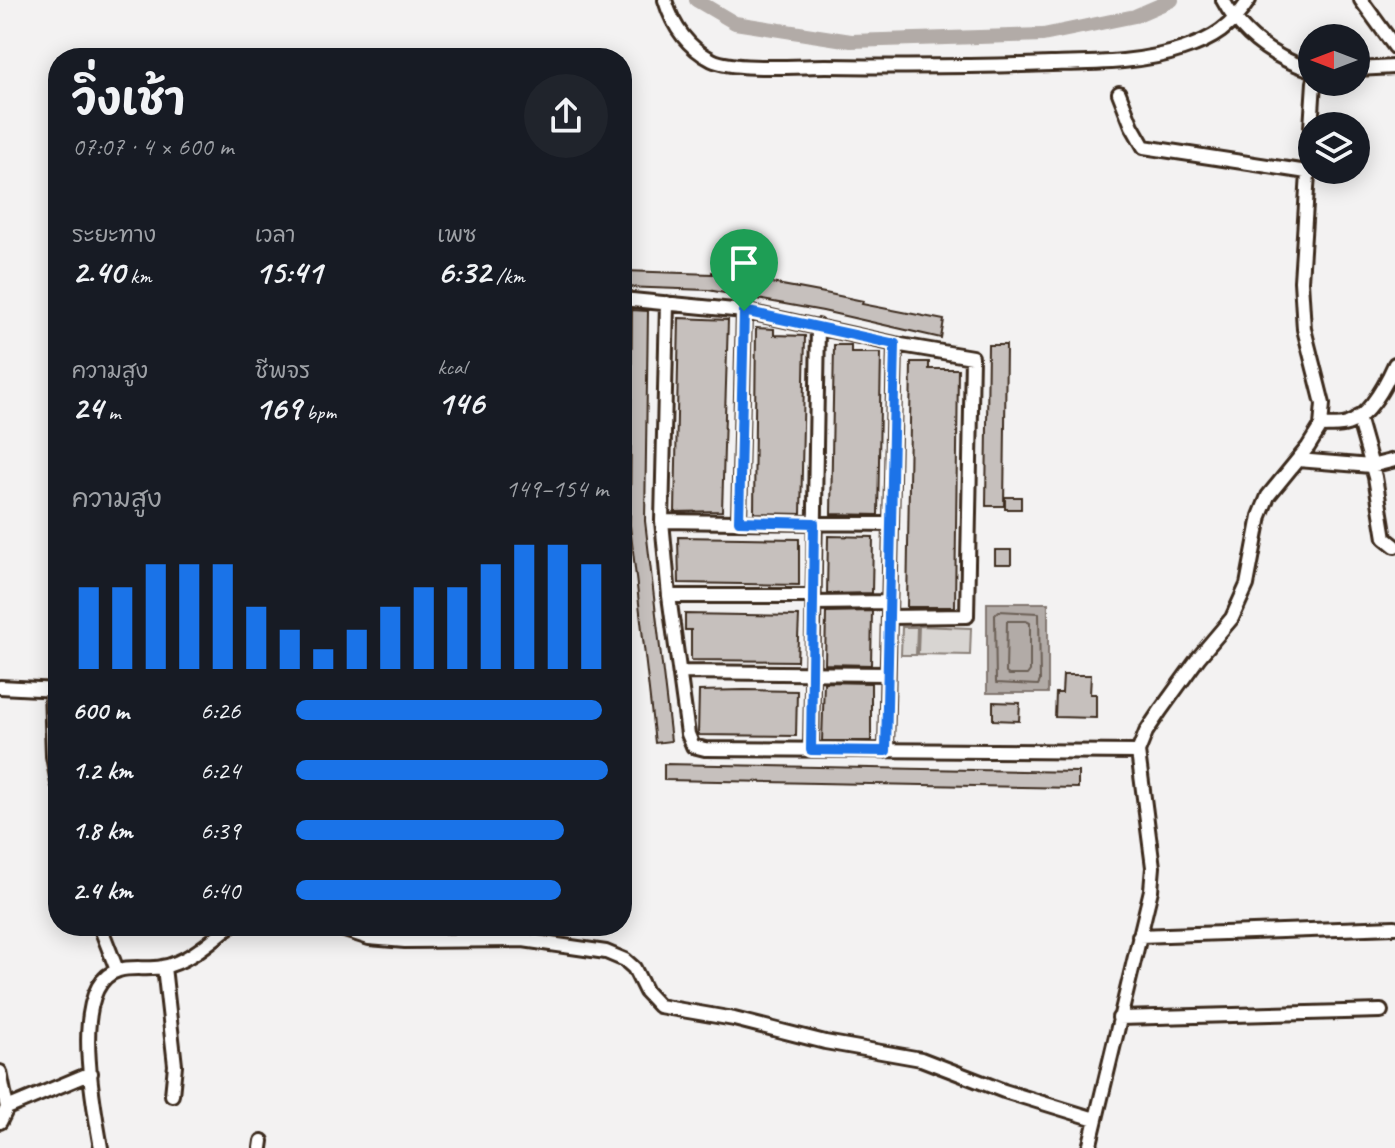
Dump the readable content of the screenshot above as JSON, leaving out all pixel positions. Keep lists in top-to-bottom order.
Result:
{
  "north": "left",
  "page": {
    "heading": ["วิ่งเช้า", "07:07 · 4 × 600 m"],
    "stats": [
      ["ระยะทาง", "2.40 km"],
      ["เวลา", "15:41"],
      ["เพซ", "6:32 /km"],
      ["ความสูง", "24 m"],
      ["ชีพจร", "169 bpm"],
      ["kcal", "146"]
    ],
    "chart": ["ความสูง", "149–154 m"],
    "list": [
      {
        "name": "600 m",
        "note": "6:26"
      },
      {
        "name": "1.2 km",
        "note": "6:24"
      },
      {
        "name": "1.8 km",
        "note": "6:39"
      },
      {
        "name": "2.4 km",
        "note": "6:40"
      }
    ]
  }
}
